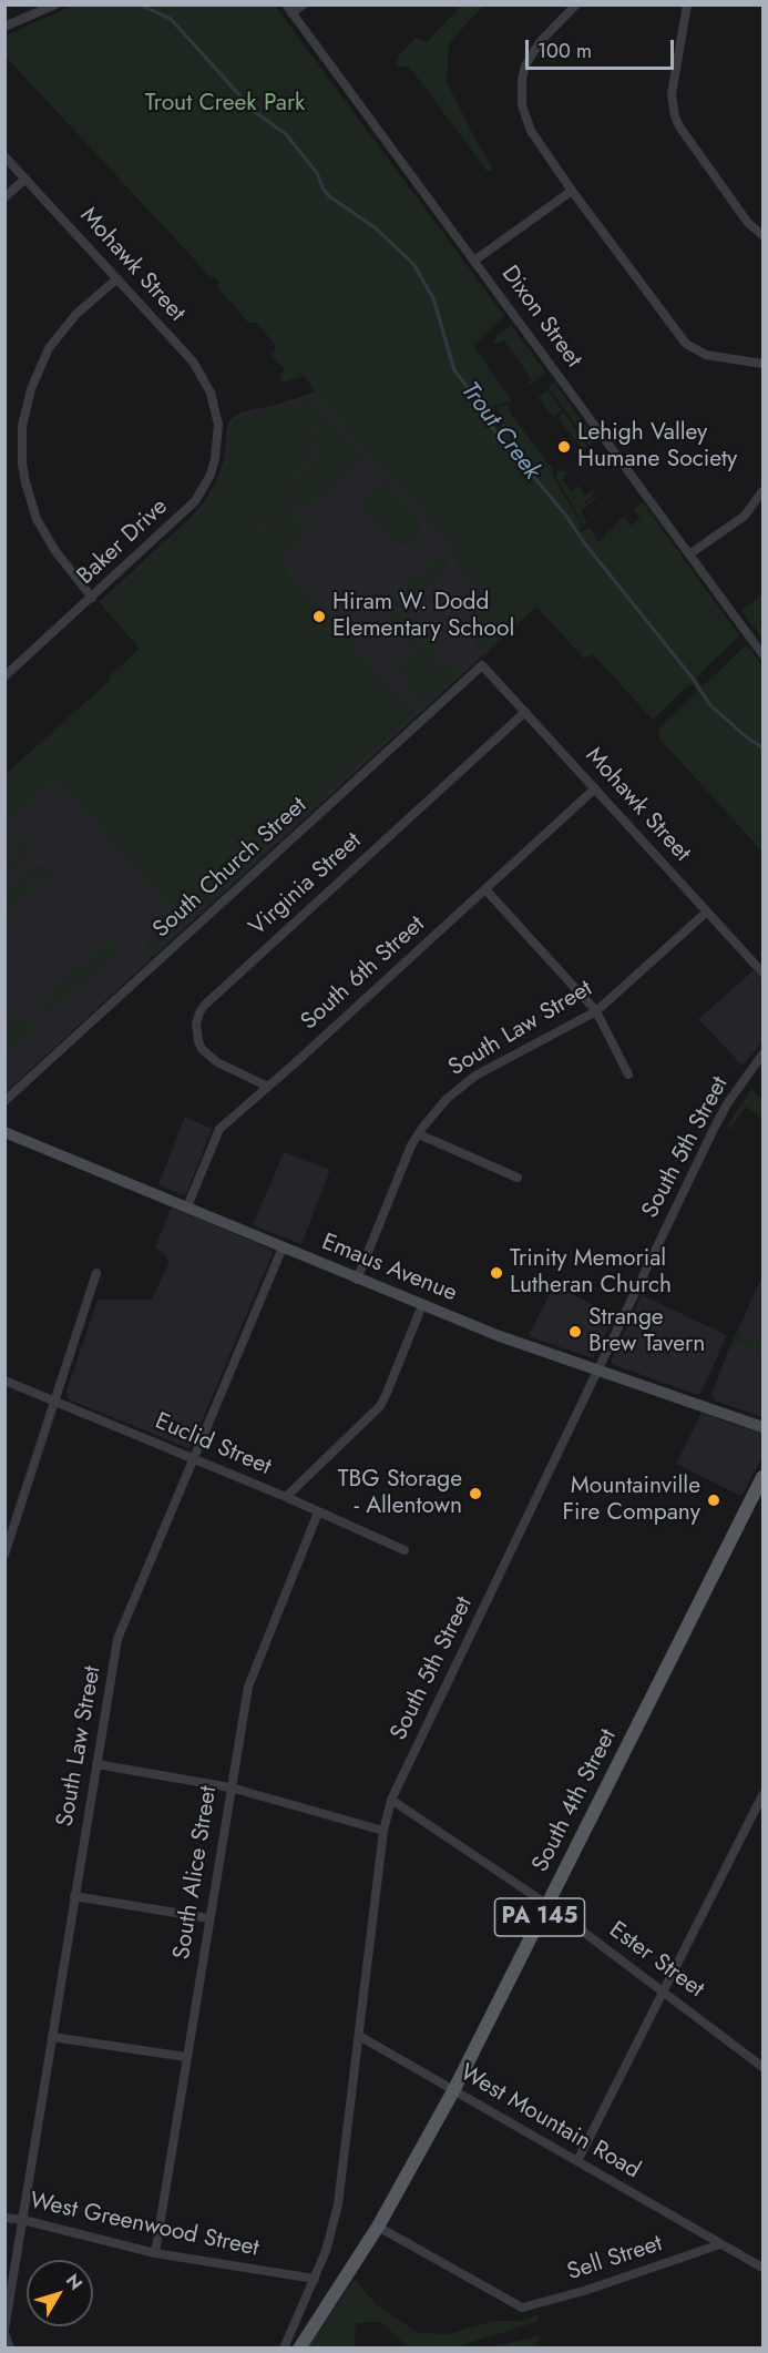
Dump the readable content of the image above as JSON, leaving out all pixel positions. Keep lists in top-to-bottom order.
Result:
{
  "streets": {
    "main road": ["Emaus Avenue", "South 4th Street", "PA 145"],
    "street": [
      "Mohawk Street",
      "Dixon Street",
      "Baker Drive",
      "South Church Street",
      "Virginia Street",
      "South 6th Street",
      "South Law Street",
      "South 5th Street",
      "Euclid Street",
      "South Alice Street",
      "Ester Street",
      "West Mountain Road",
      "West Greenwood Street",
      "Sell Street"
    ]
  },
  "crossings": [
    ["Mohawk Street", "Baker Drive"],
    ["Mohawk Street", "South Church Street"],
    ["Mohawk Street", "Virginia Street"],
    ["Mohawk Street", "South 6th Street"],
    ["Mohawk Street", "South Law Street"],
    ["Virginia Street", "South 6th Street"],
    ["South 6th Street", "Emaus Avenue"],
    ["South Law Street", "Emaus Avenue"],
    ["South Law Street", "Euclid Street"],
    ["South Law Street", "West Greenwood Street"],
    ["South 5th Street", "Emaus Avenue"],
    ["South 5th Street", "Ester Street"],
    ["South 5th Street", "West Mountain Road"],
    ["South 5th Street", "West Greenwood Street"],
    ["Euclid Street", "South Alice Street"],
    ["South 4th Street", "Ester Street"],
    ["South 4th Street", "West Mountain Road"],
    ["South 4th Street", "Sell Street"],
    ["South Alice Street", "West Greenwood Street"],
    ["West Mountain Road", "Sell Street"]
  ],
  "water": ["Trout Creek"],
  "parks": ["Trout Creek Park"],
  "places": [
    "Lehigh Valley Humane Society",
    "Hiram W. Dodd Elementary School",
    "Trinity Memorial Lutheran Church",
    "Strange Brew Tavern",
    "TBG Storage - Allentown",
    "Mountainville Fire Company"
  ],
  "scale_bar": "100 m",
  "north": "top right"
}
